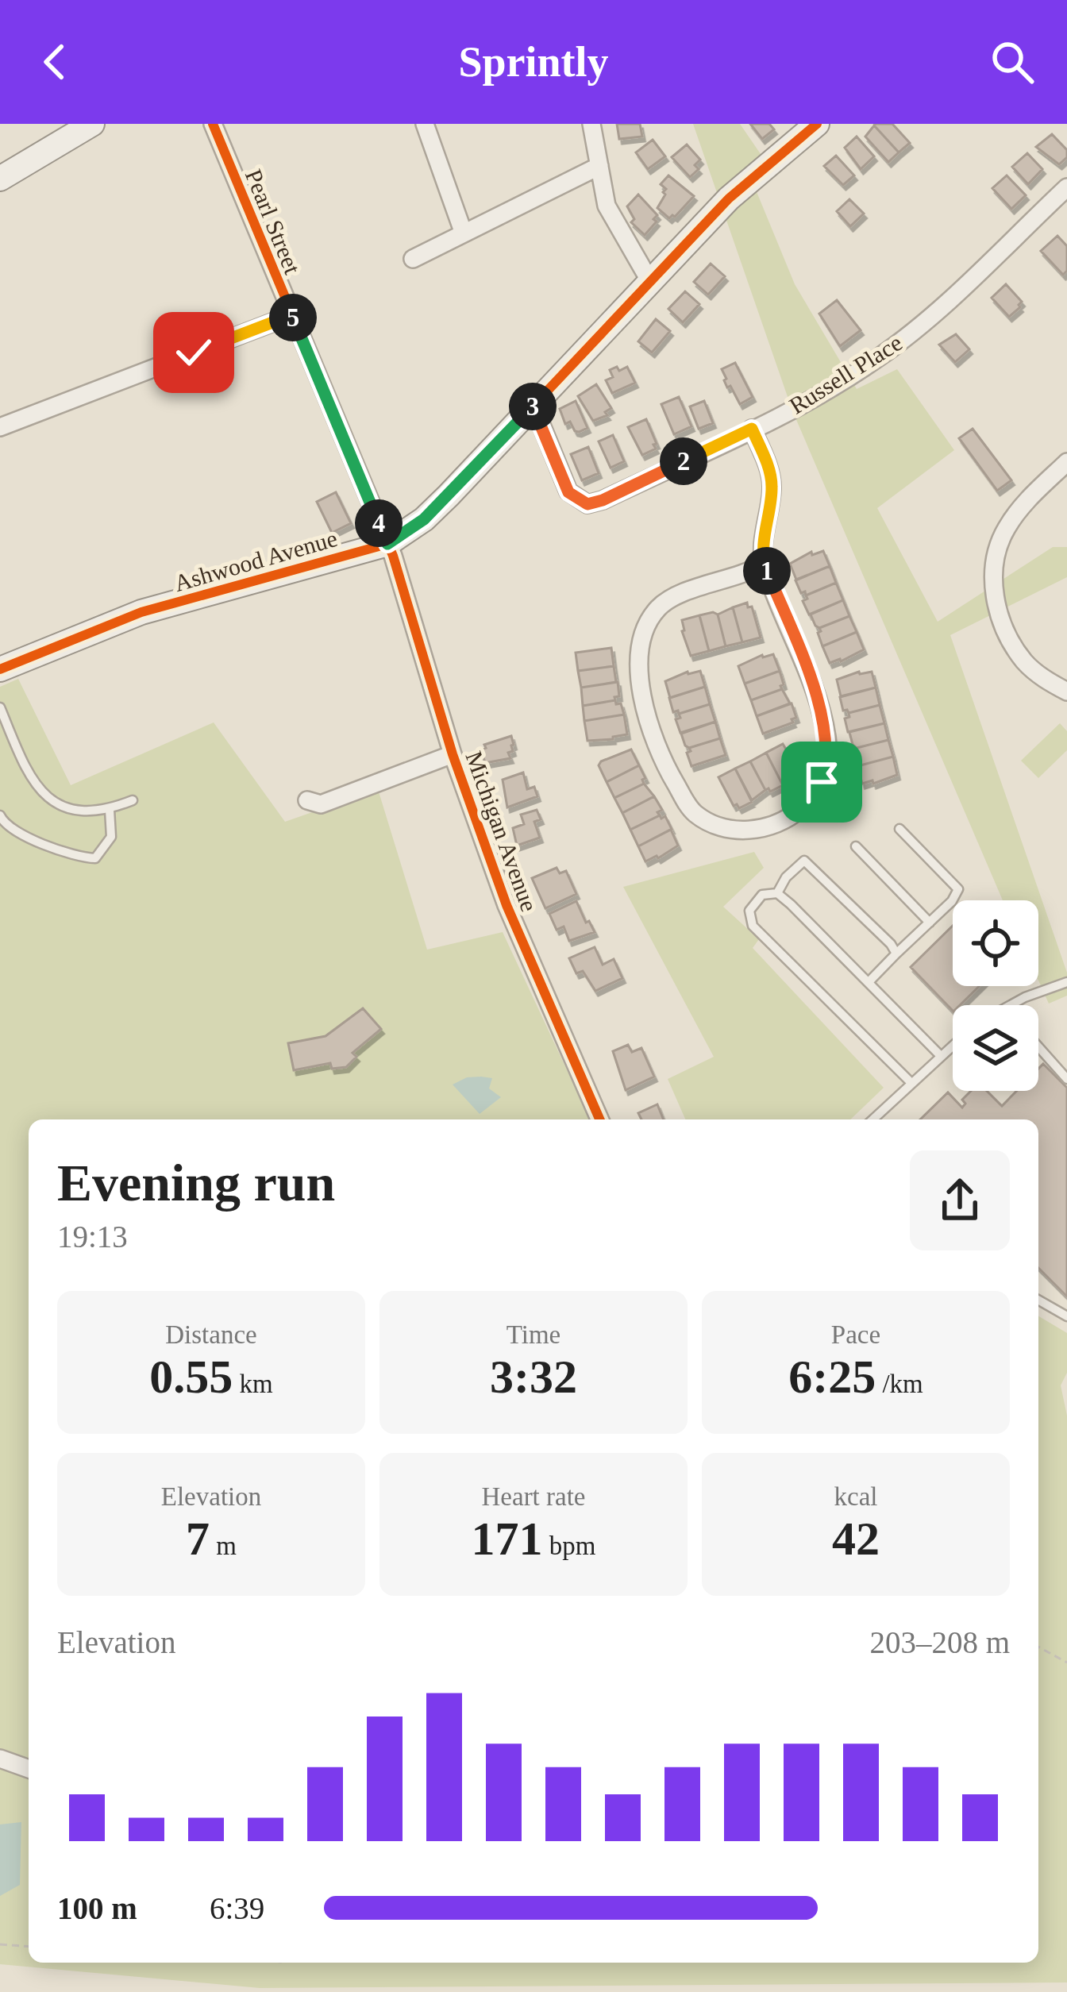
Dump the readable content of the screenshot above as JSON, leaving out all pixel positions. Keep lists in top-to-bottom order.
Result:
{
  "streets": {
    "street": [
      "Pearl Street",
      "Russell Place",
      "Ashwood Avenue",
      "Michigan Avenue"
    ]
  },
  "crossings": [
    ["Pearl Street", "Ashwood Avenue"],
    ["Pearl Street", "Michigan Avenue"],
    ["Russell Place", "Ashwood Avenue"],
    ["Ashwood Avenue", "Michigan Avenue"]
  ],
  "page": {
    "header": "Sprintly",
    "pins": [
      "5",
      "3",
      "2",
      "4",
      "1"
    ],
    "heading": ["Evening run", "19:13"],
    "stats": [
      ["Distance", "0.55 km"],
      ["Time", "3:32"],
      ["Pace", "6:25 /km"],
      ["Elevation", "7 m"],
      ["Heart rate", "171 bpm"],
      ["kcal", "42"]
    ],
    "chart": ["Elevation", "203–208 m"],
    "list": [
      {
        "name": "100 m",
        "note": "6:39"
      }
    ]
  }
}
